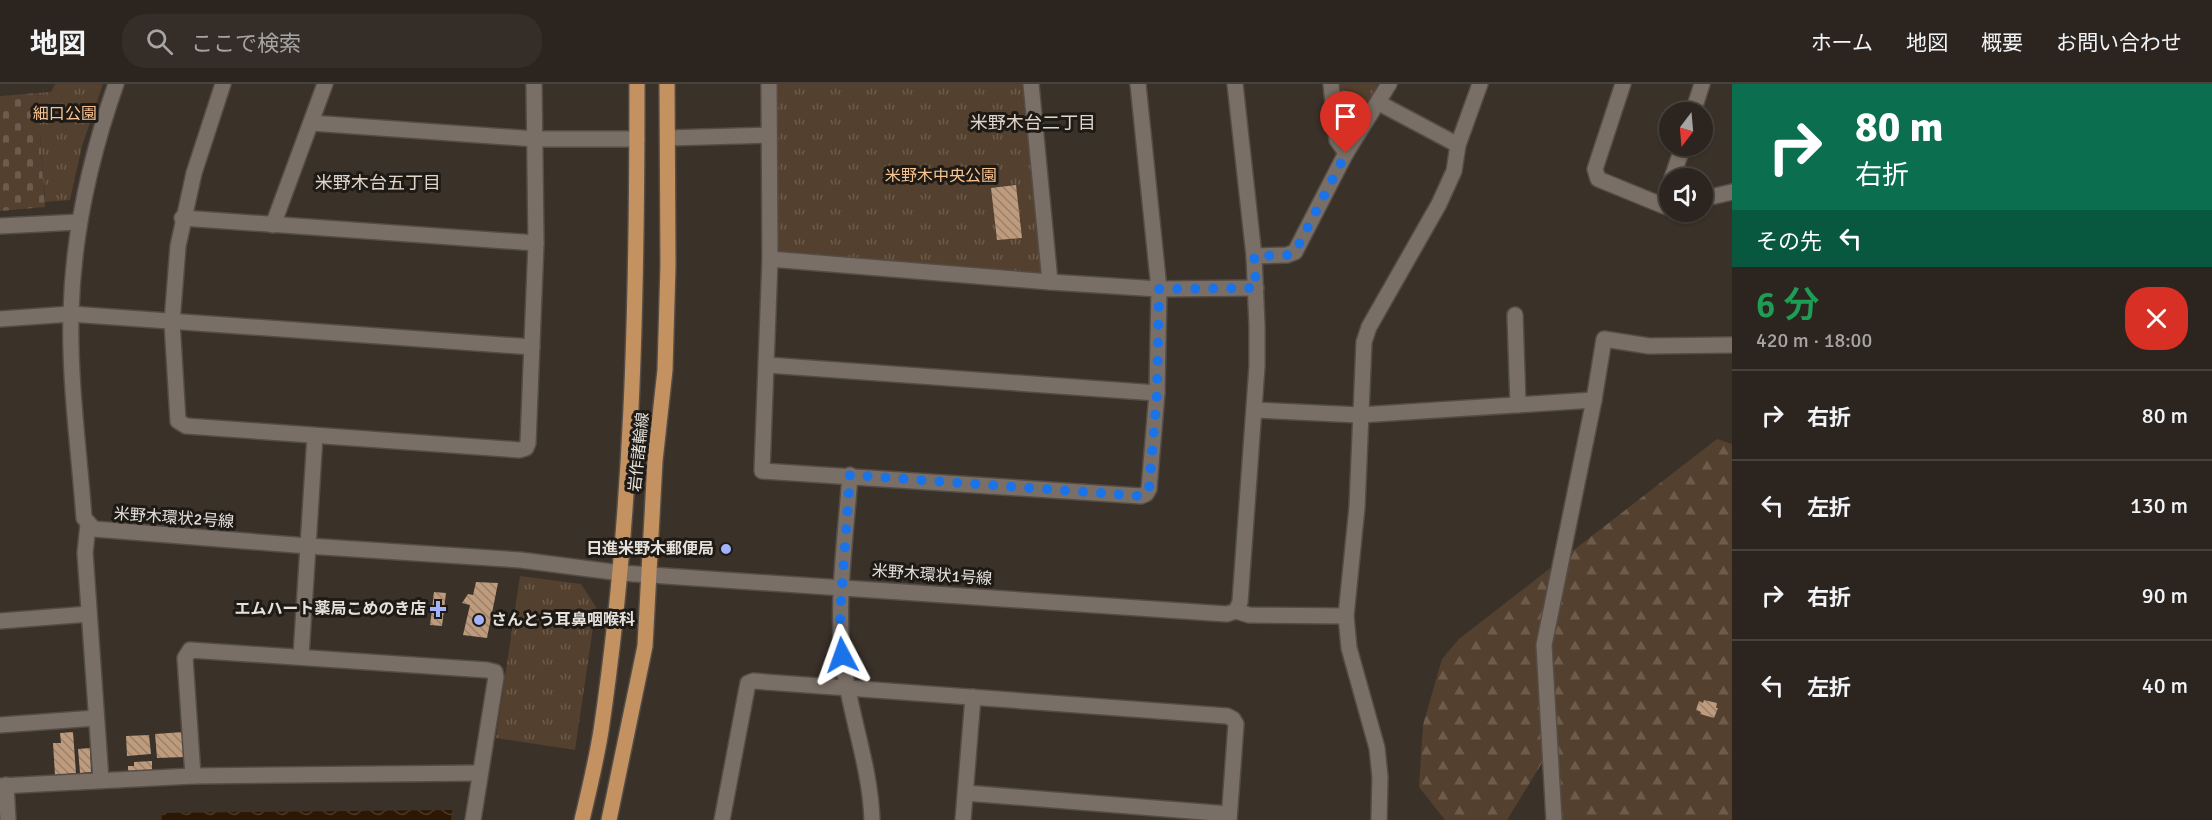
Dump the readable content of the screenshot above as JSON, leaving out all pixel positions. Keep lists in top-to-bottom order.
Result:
{
  "streets": {
    "main road": ["岩作諸輪線"],
    "street": ["米野木環状2号線", "米野木環状1号線"]
  },
  "crossings": [
    ["岩作諸輪線", "米野木環状2号線"],
    ["岩作諸輪線", "米野木環状1号線"],
    ["米野木環状2号線", "米野木環状1号線"]
  ],
  "districts": ["米野木台二丁目", "米野木台五丁目"],
  "parks": ["細口公園", "米野木中央公園"],
  "places": {
    "other": ["日進米野木郵便局", "さんとう耳鼻咽喉科"],
    "health": ["エムハート薬局こめのき店"]
  },
  "north": "bottom",
  "page": {
    "header": "地図",
    "search": "ここで検索",
    "nav": [
      "ホーム",
      "地図",
      "概要",
      "お問い合わせ"
    ],
    "turn": ["80 m", "右折"],
    "then": "その先",
    "heading": ["6 分", "420 m · 18:00"],
    "list": [
      {
        "name": "右折",
        "value": "80 m"
      },
      {
        "name": "左折",
        "value": "130 m"
      },
      {
        "name": "右折",
        "value": "90 m"
      },
      {
        "name": "左折",
        "value": "40 m"
      }
    ]
  }
}
